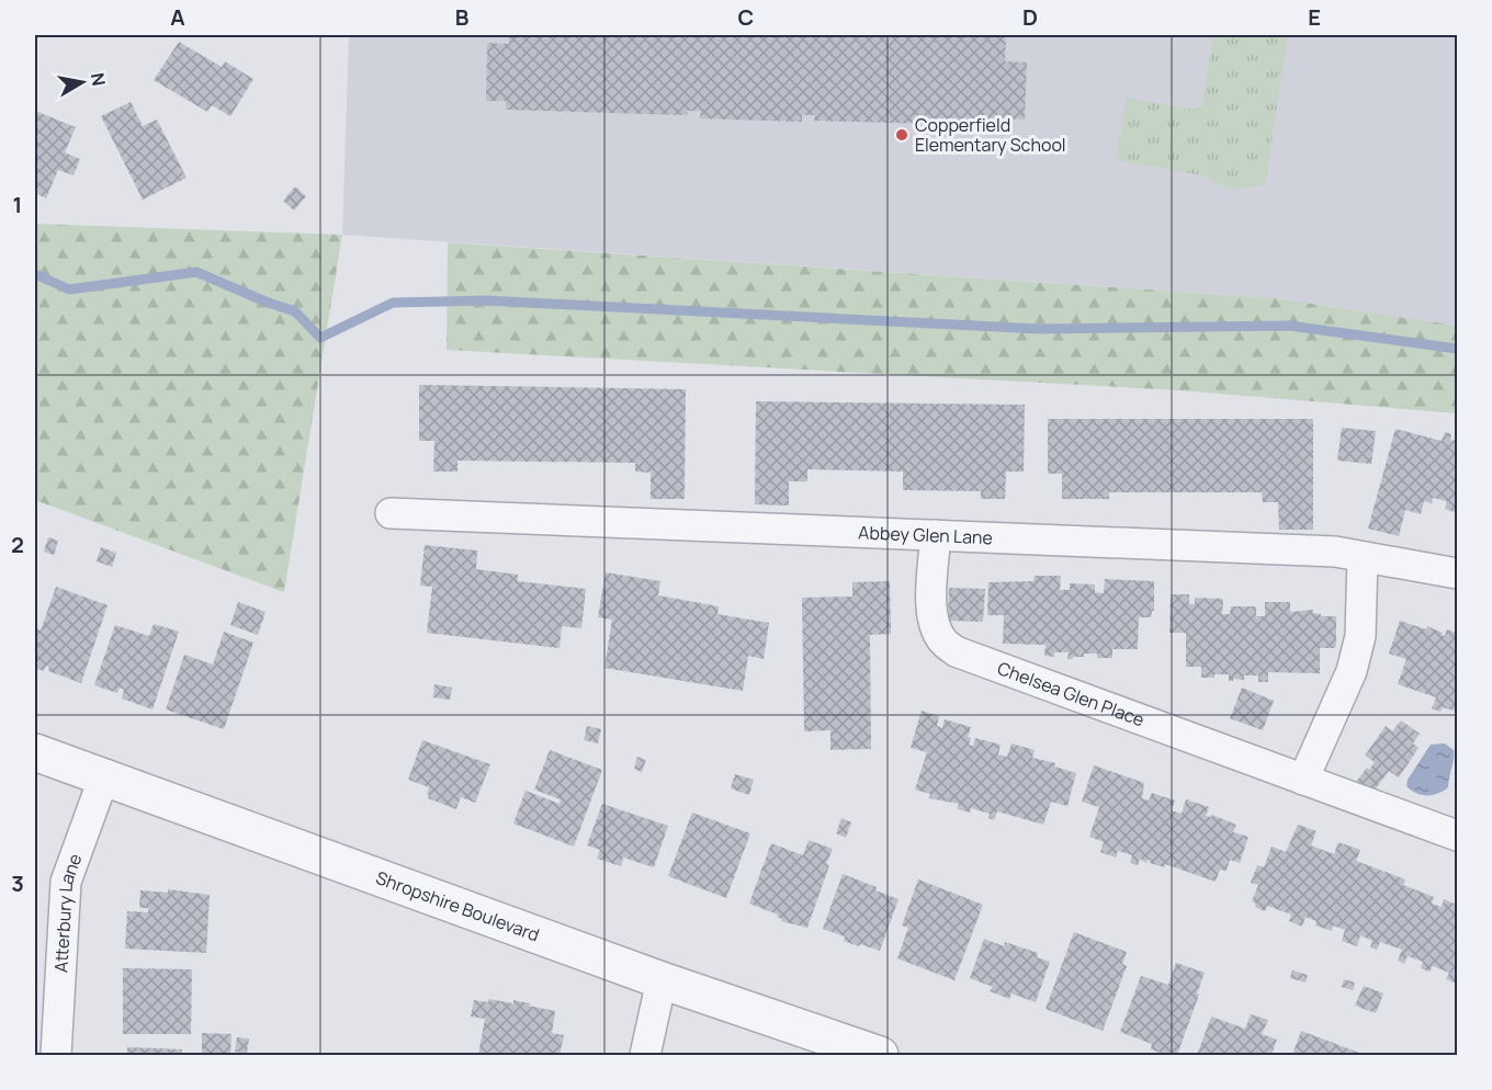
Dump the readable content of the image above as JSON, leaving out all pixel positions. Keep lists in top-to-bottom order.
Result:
{
  "streets": {
    "street": [
      "Abbey Glen Lane",
      "Chelsea Glen Place",
      "Shropshire Boulevard",
      "Atterbury Lane"
    ]
  },
  "crossings": [
    ["Abbey Glen Lane", "Chelsea Glen Place"],
    ["Shropshire Boulevard", "Atterbury Lane"]
  ],
  "places": ["Copperfield Elementary School"],
  "north": "right",
  "grid": {
    "columns": [
      "A",
      "B",
      "C",
      "D",
      "E"
    ],
    "rows": ["1", "2", "3"]
  }
}
